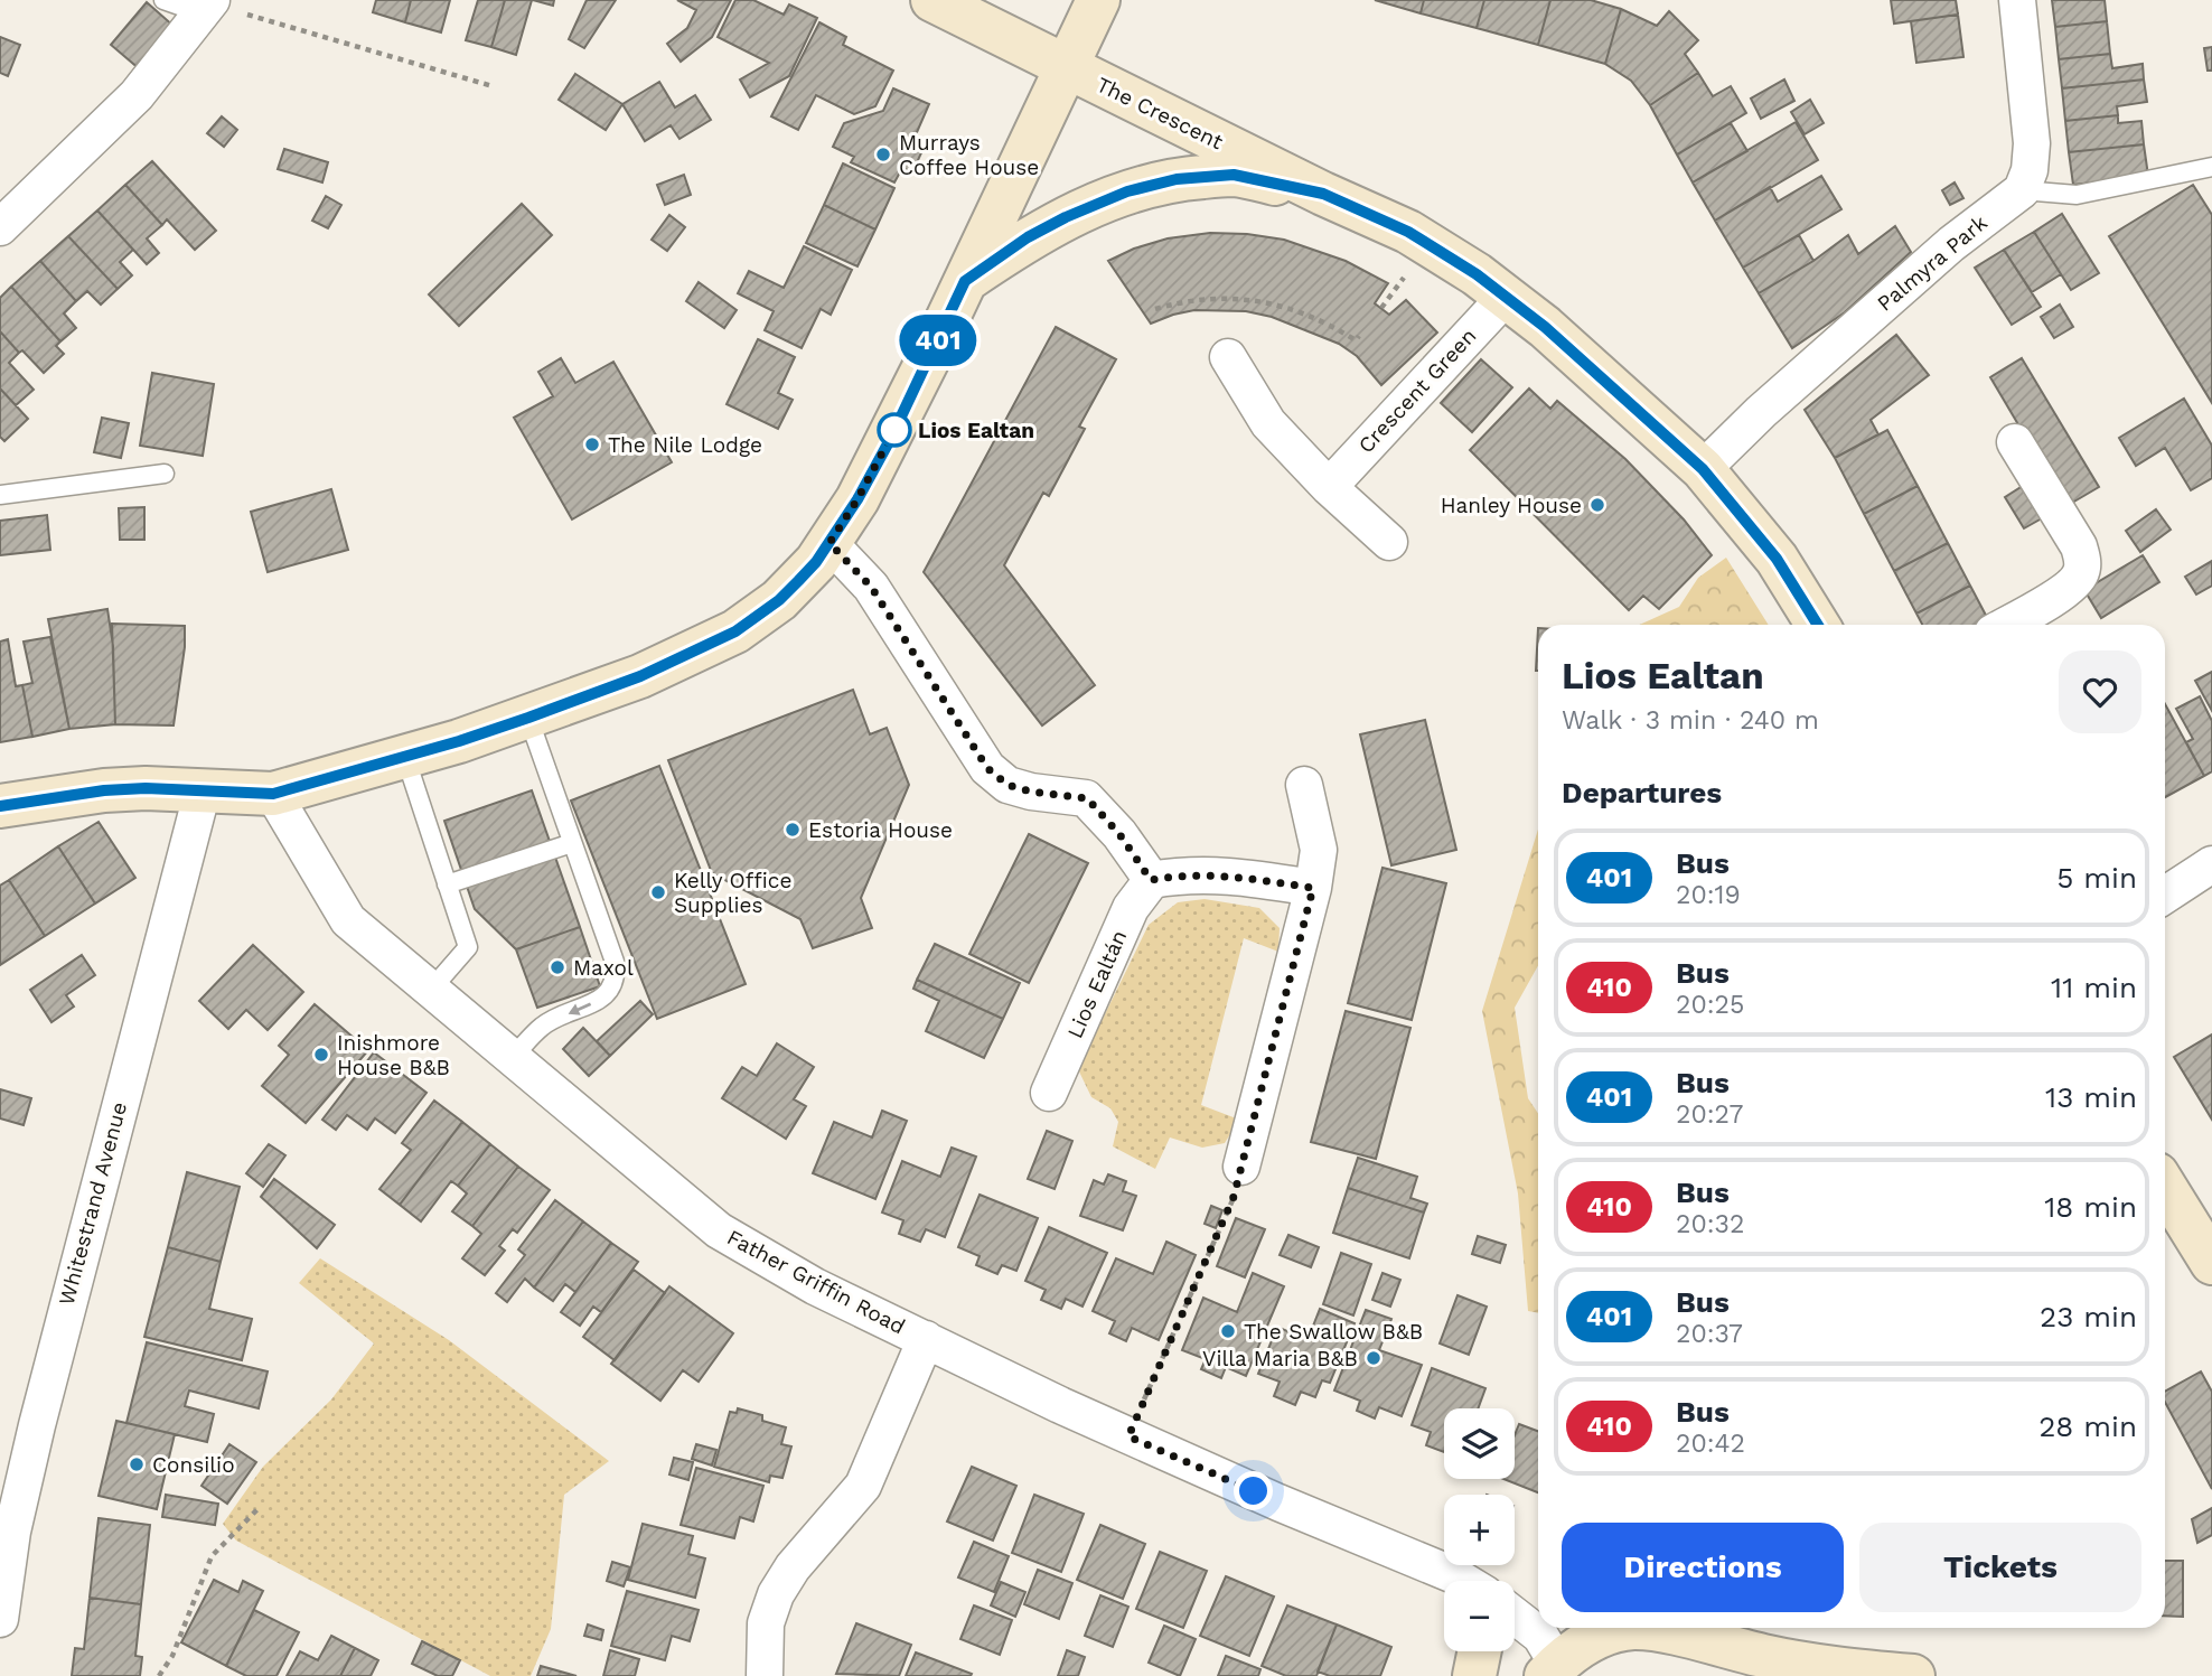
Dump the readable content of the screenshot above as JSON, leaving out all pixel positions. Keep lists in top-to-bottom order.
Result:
{
  "streets": {
    "main road": ["The Crescent"],
    "street": [
      "Palmyra Park",
      "Crescent Green",
      "Lios Ealtán",
      "Whitestrand Avenue",
      "Father Griffin Road"
    ]
  },
  "crossings": [
    ["The Crescent", "Palmyra Park"],
    ["The Crescent", "Crescent Green"]
  ],
  "places": [
    "Murrays Coffee House",
    "Lios Ealtan",
    "The Nile Lodge",
    "Hanley House",
    "Estoria House",
    "Kelly Office Supplies",
    "Maxol",
    "Inishmore House B&B",
    "The Swallow B&B",
    "Villa Maria B&B",
    "Consilio"
  ],
  "lines": ["bus line 401"],
  "page": {
    "on_map": "401",
    "heading": [
      ["Lios Ealtan", "Walk · 3 min · 240 m"],
      "Departures"
    ],
    "list": [
      {
        "mark": "401",
        "name": "Bus",
        "note": "20:19",
        "value": "5 min"
      },
      {
        "mark": "410",
        "name": "Bus",
        "note": "20:25",
        "value": "11 min"
      },
      {
        "mark": "401",
        "name": "Bus",
        "note": "20:27",
        "value": "13 min"
      },
      {
        "mark": "410",
        "name": "Bus",
        "note": "20:32",
        "value": "18 min"
      },
      {
        "mark": "401",
        "name": "Bus",
        "note": "20:37",
        "value": "23 min"
      },
      {
        "mark": "410",
        "name": "Bus",
        "note": "20:42",
        "value": "28 min"
      }
    ],
    "map_buttons": ["+", "−"],
    "buttons": ["Directions", "Tickets"]
  }
}
